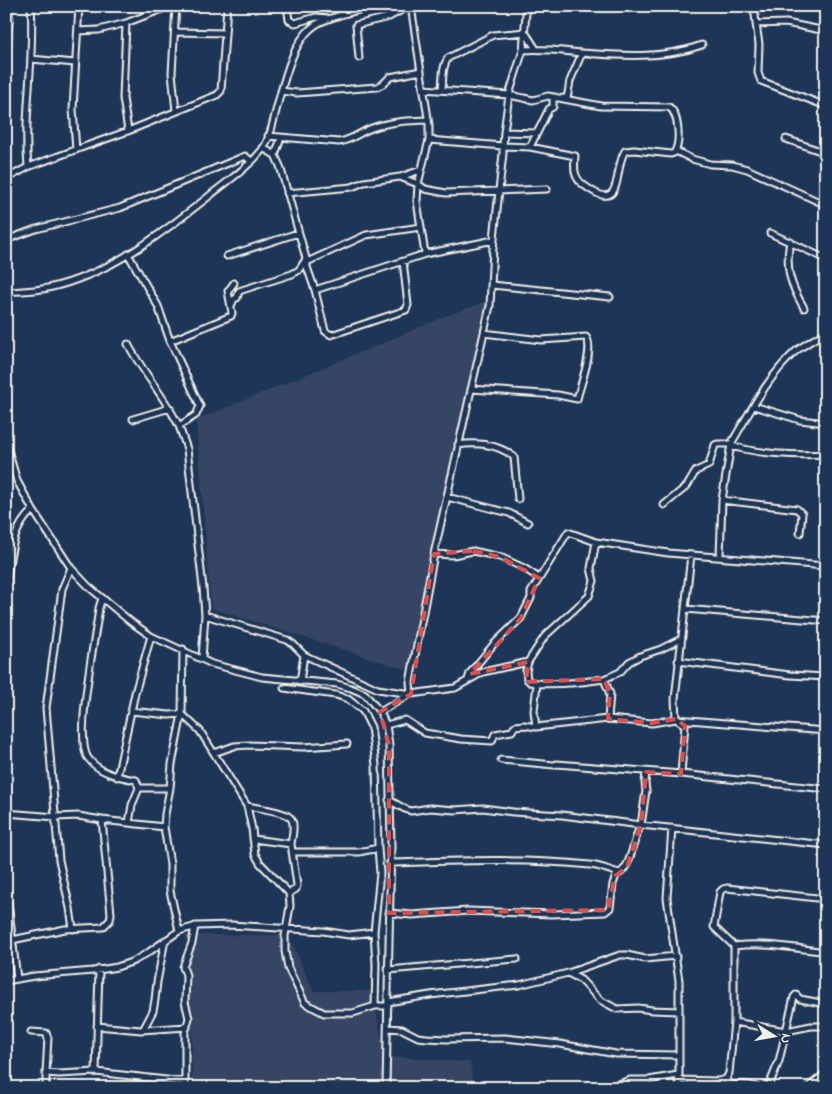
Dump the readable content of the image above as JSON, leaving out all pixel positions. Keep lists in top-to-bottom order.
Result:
{
  "north": "right"
}
